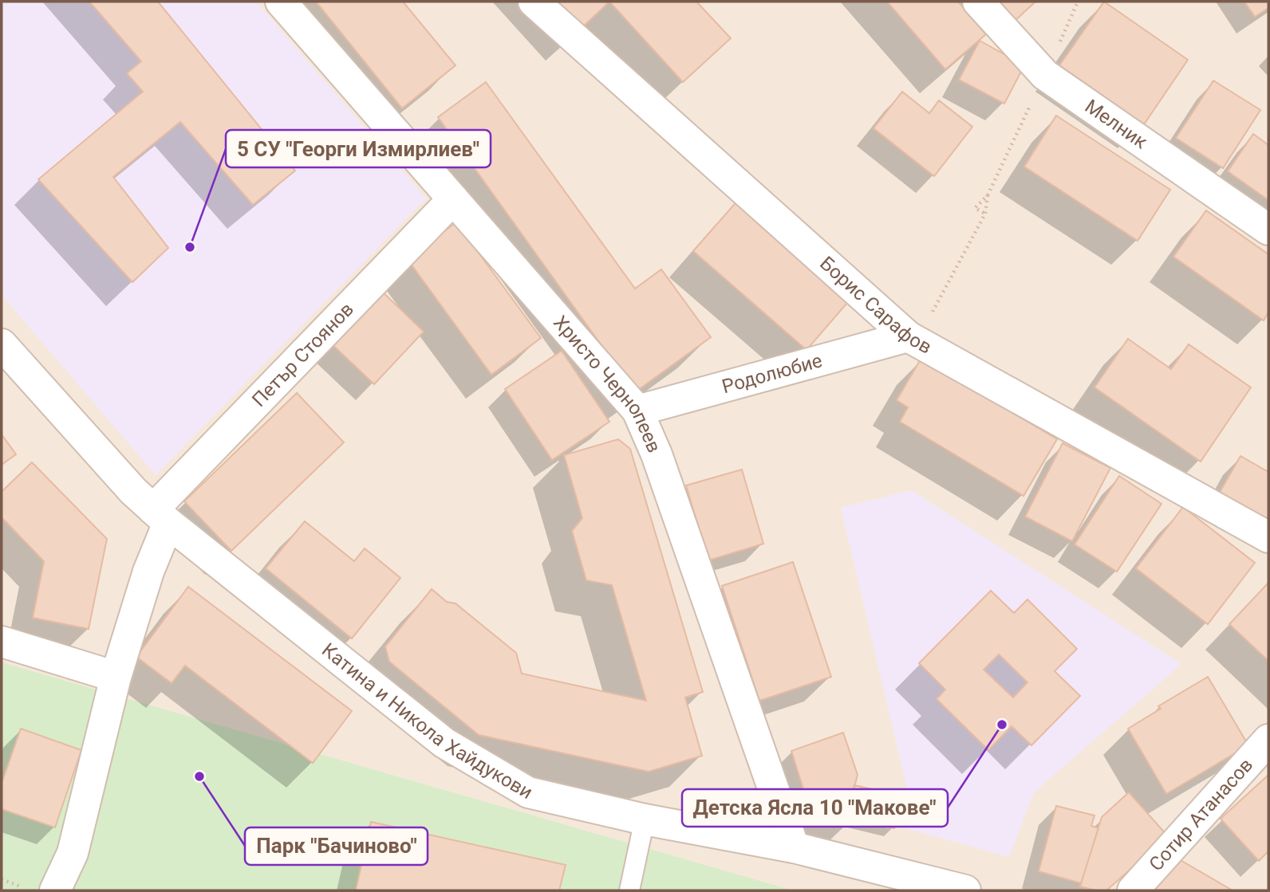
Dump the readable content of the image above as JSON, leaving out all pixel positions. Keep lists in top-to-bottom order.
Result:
{
  "streets": {
    "street": [
      "Мелник",
      "Борис Сарафов",
      "Петър Стоянов",
      "Родолюбие",
      "Христо Чернопеев",
      "Катина и Никола Хайдукови",
      "Сотир Атанасов"
    ]
  },
  "crossings": [
    ["Борис Сарафов", "Родолюбие"],
    ["Петър Стоянов", "Христо Чернопеев"],
    ["Петър Стоянов", "Катина и Никола Хайдукови"],
    ["Родолюбие", "Христо Чернопеев"],
    ["Христо Чернопеев", "Катина и Никола Хайдукови"]
  ],
  "places": ["5 СУ \"Георги Измирлиев\"", "Детска Ясла 10 \"Макове\"", "Парк \"Бачиново\""]
}
